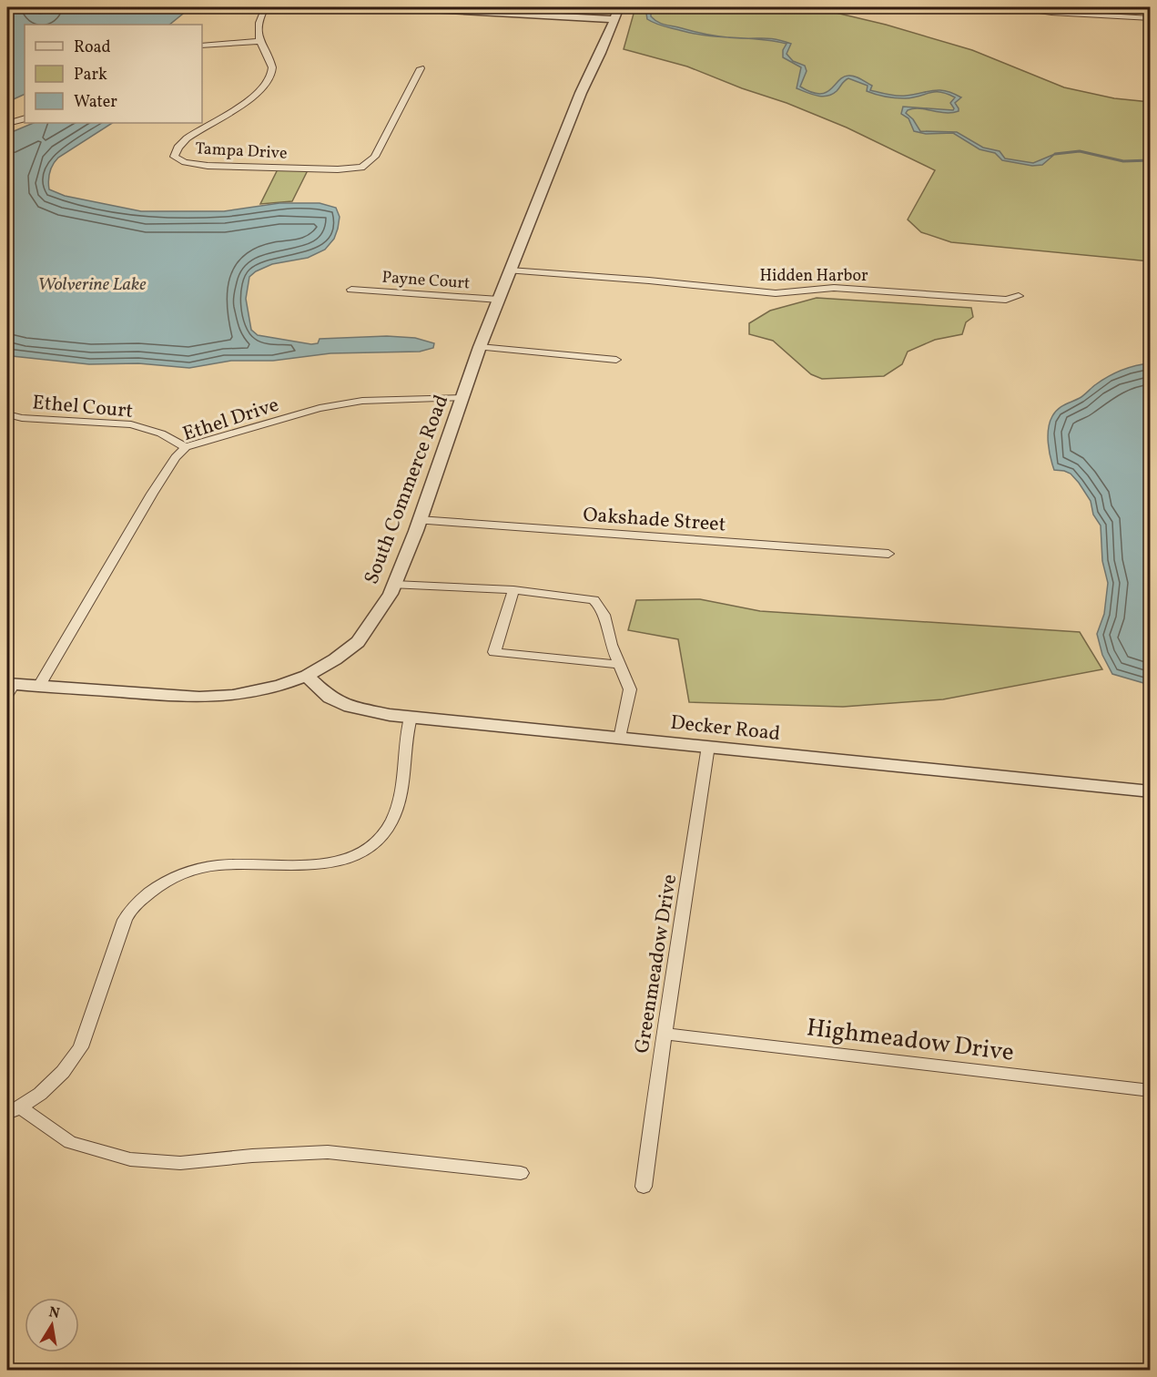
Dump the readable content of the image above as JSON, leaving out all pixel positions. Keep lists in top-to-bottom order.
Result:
{
  "streets": {
    "street": [
      "Tampa Drive",
      "Hidden Harbor",
      "Payne Court",
      "Ethel Court",
      "Ethel Drive",
      "South Commerce Road",
      "Oakshade Street",
      "Decker Road",
      "Greenmeadow Drive",
      "Highmeadow Drive"
    ]
  },
  "crossings": [
    ["Hidden Harbor", "South Commerce Road"],
    ["Payne Court", "South Commerce Road"],
    ["Ethel Court", "Ethel Drive"],
    ["Ethel Drive", "South Commerce Road"],
    ["South Commerce Road", "Oakshade Street"],
    ["South Commerce Road", "Decker Road"],
    ["Decker Road", "Greenmeadow Drive"],
    ["Greenmeadow Drive", "Highmeadow Drive"]
  ],
  "water": ["Wolverine Lake"],
  "legend": ["Road", "Park", "Water"],
  "north": "top"
}
